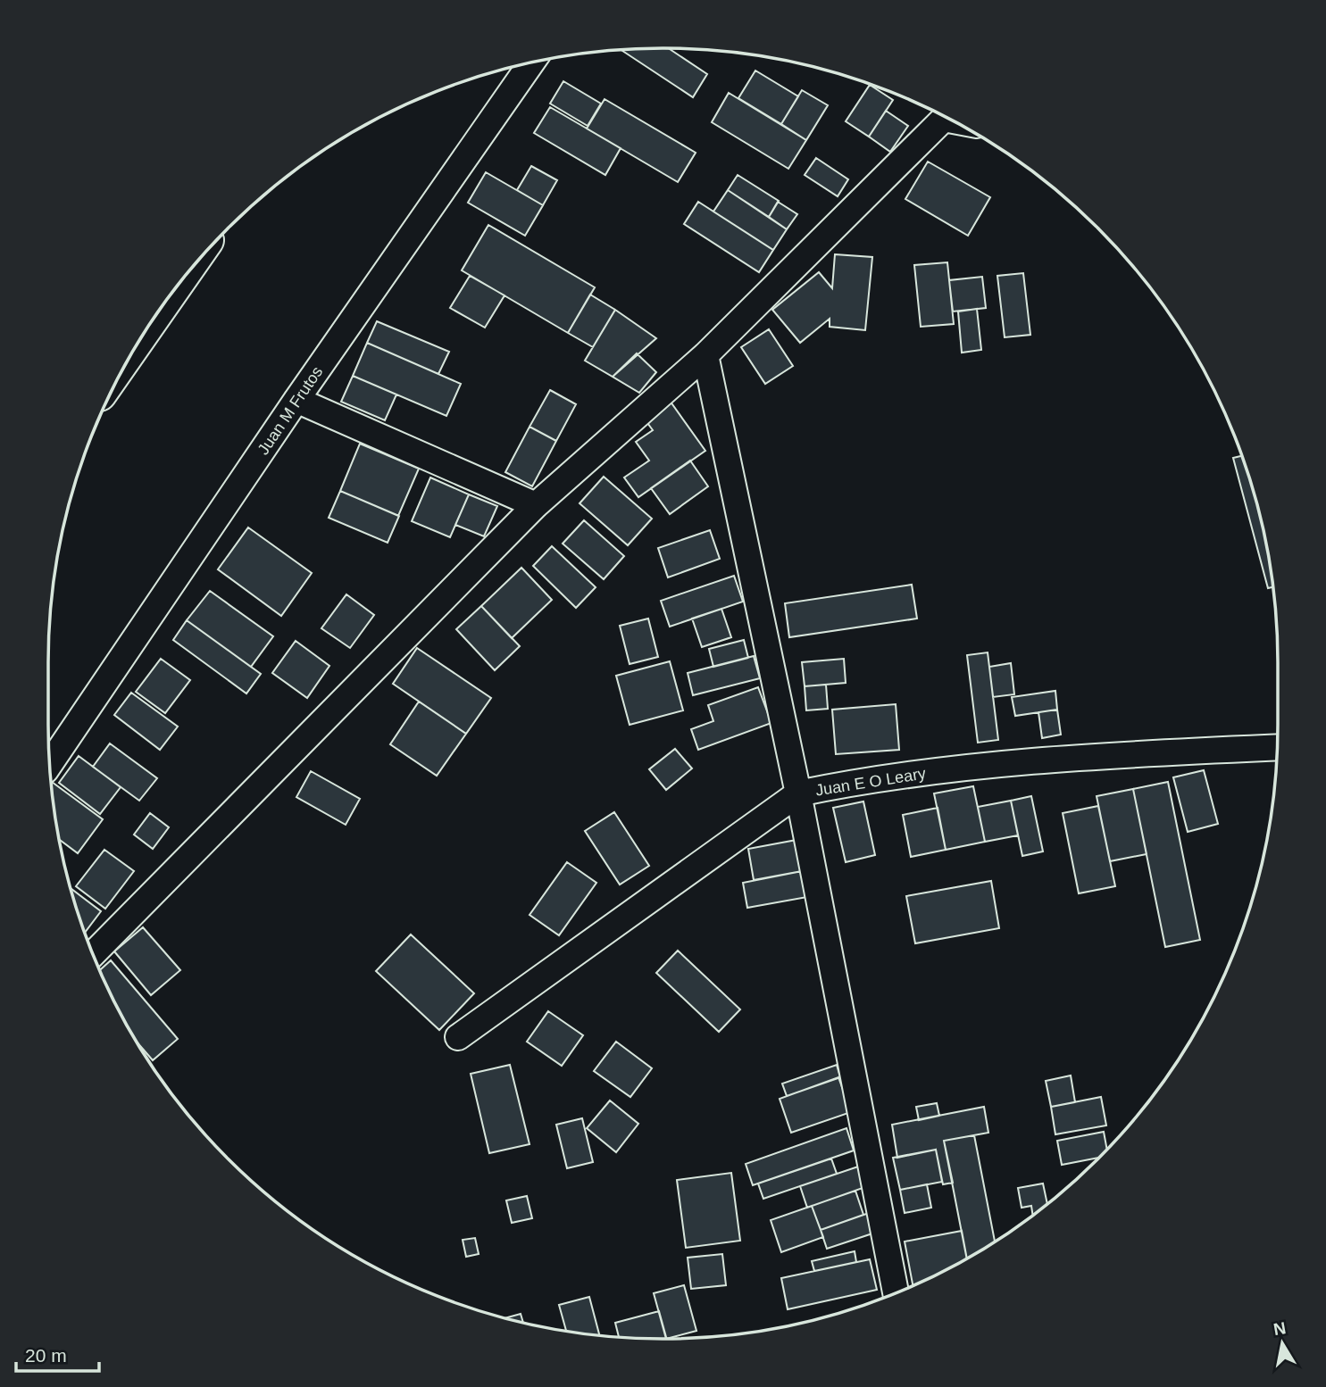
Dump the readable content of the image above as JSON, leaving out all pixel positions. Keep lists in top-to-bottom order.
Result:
{
  "streets": {
    "street": ["Juan M Frutos", "Juan E O Leary"]
  },
  "scale_bar": "20 m",
  "north": "top"
}
